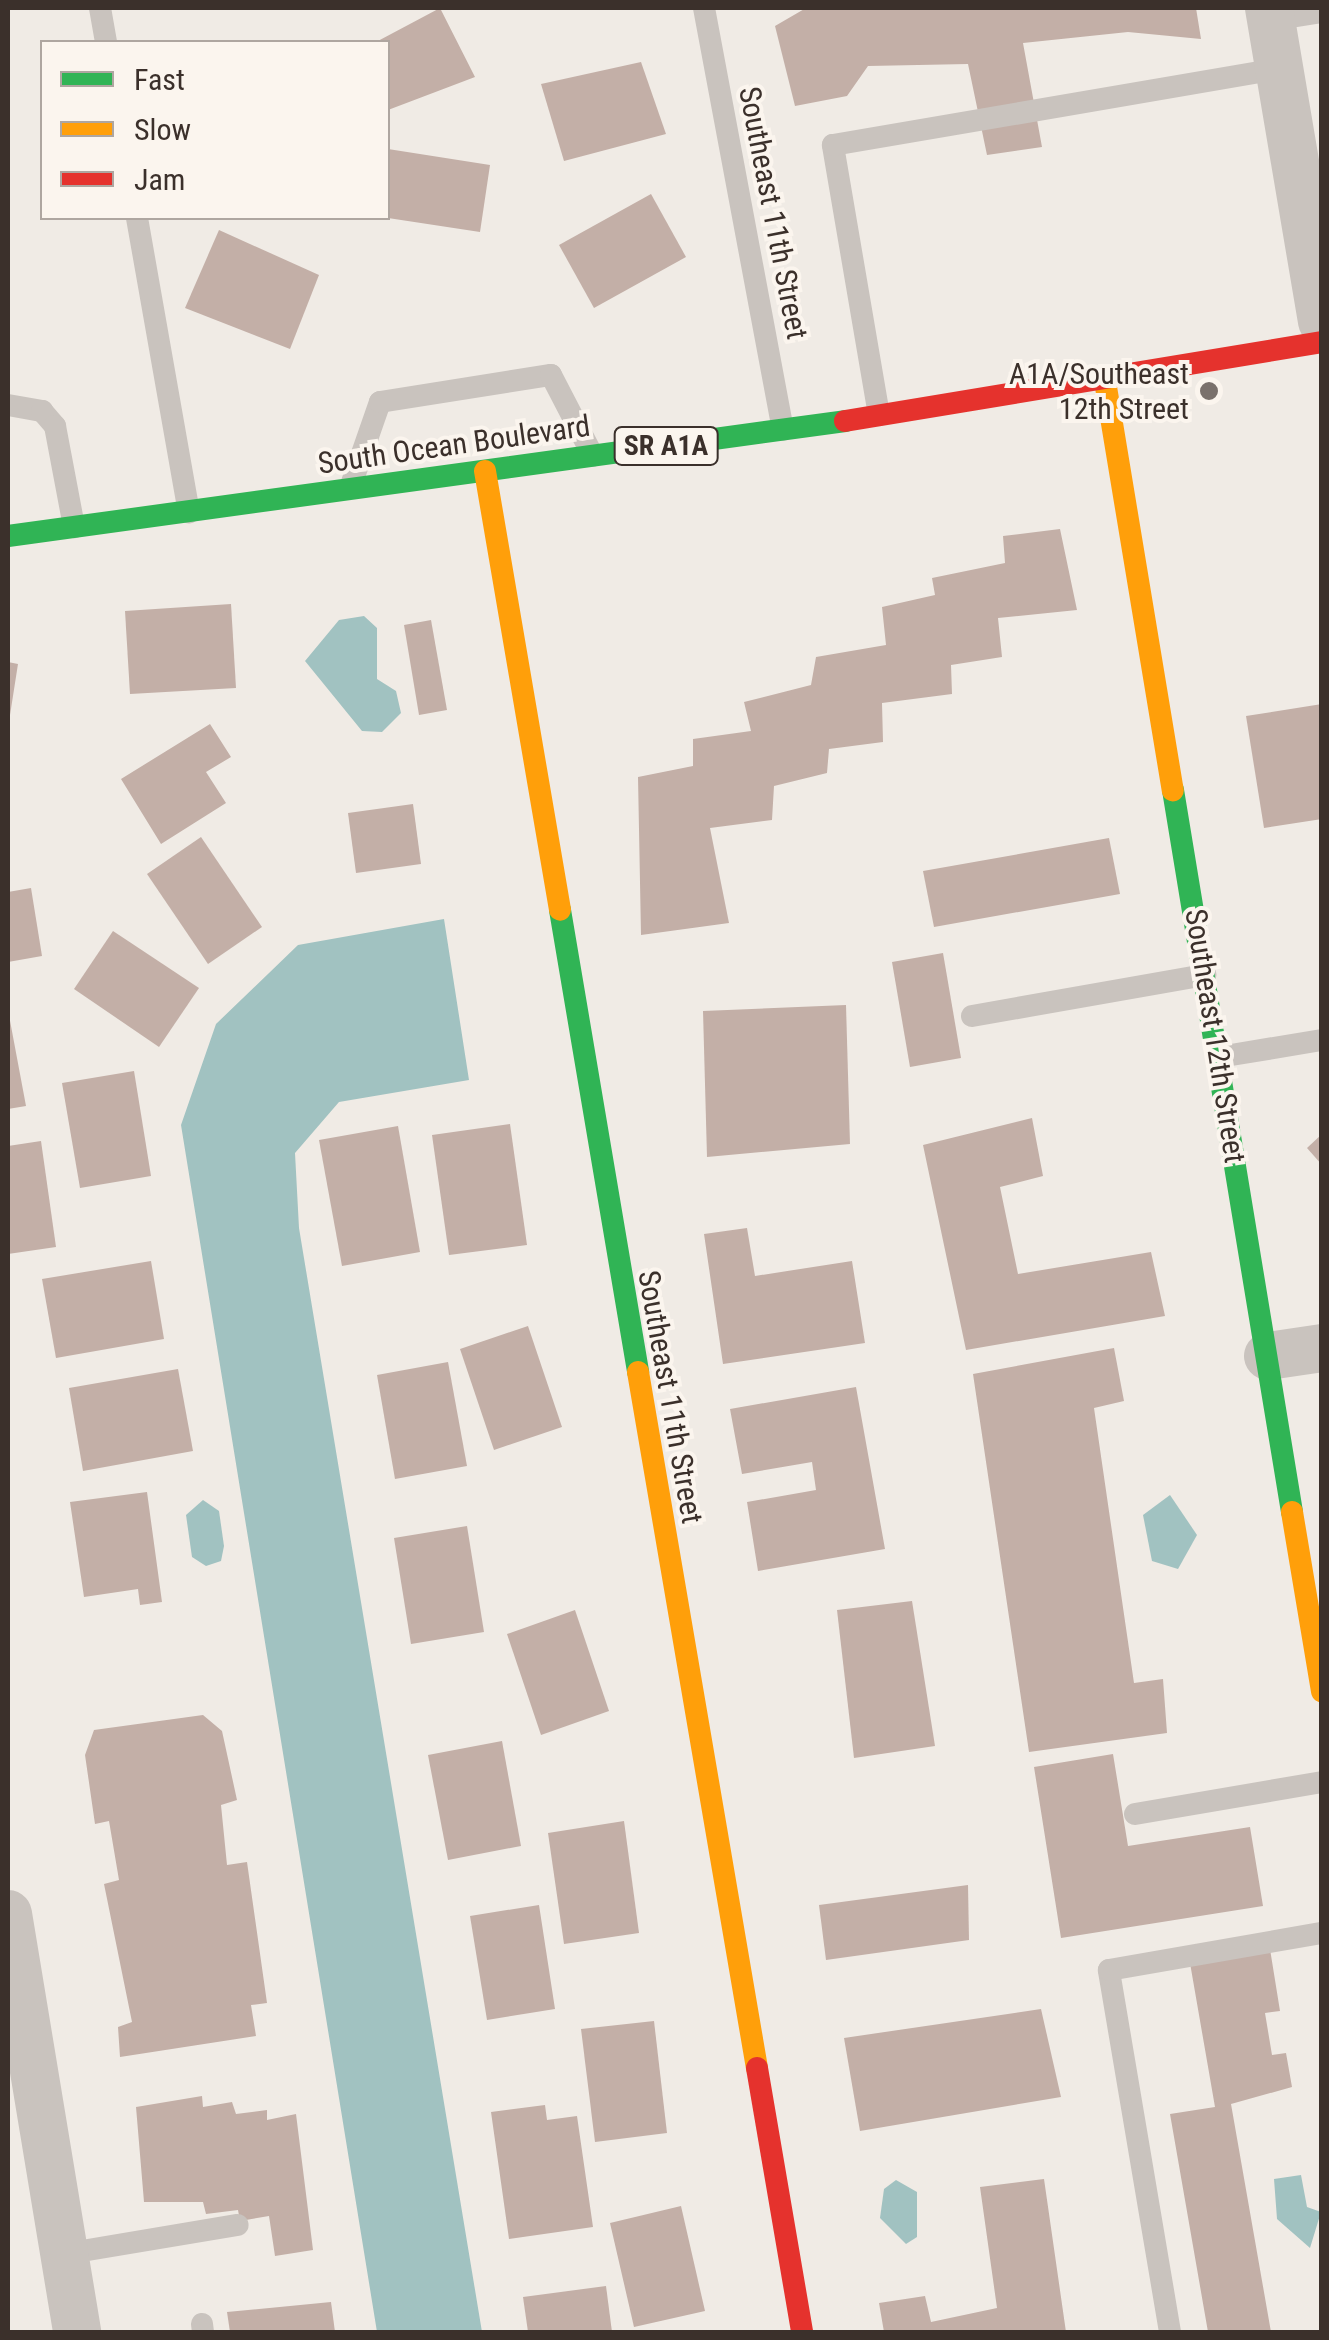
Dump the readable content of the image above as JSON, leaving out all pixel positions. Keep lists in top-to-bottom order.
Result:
{
  "streets": {
    "street": [
      "Southeast 11th Street",
      "South Ocean Boulevard",
      "SR A1A",
      "Southeast 12th Street"
    ]
  },
  "crossings": [
    ["Southeast 11th Street", "South Ocean Boulevard"],
    ["South Ocean Boulevard", "Southeast 12th Street"]
  ],
  "places": ["A1A/Southeast 12th Street"],
  "legend": ["Fast", "Slow", "Jam"]
}
